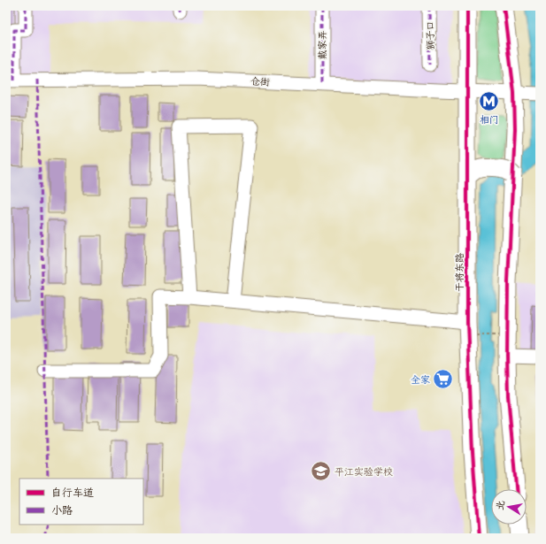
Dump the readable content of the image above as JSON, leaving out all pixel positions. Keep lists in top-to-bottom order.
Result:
{
  "streets": {
    "main road": ["干将东路"],
    "street": ["狮子口", "戴家弄", "仓街"]
  },
  "crossings": [
    ["戴家弄", "仓街"],
    ["仓街", "干将东路"]
  ],
  "places": {
    "metro station": ["相门"],
    "supermarket": ["全家"],
    "school or university": ["平江实验学校"]
  },
  "legend": ["自行车道", "小路"],
  "north": "left"
}
